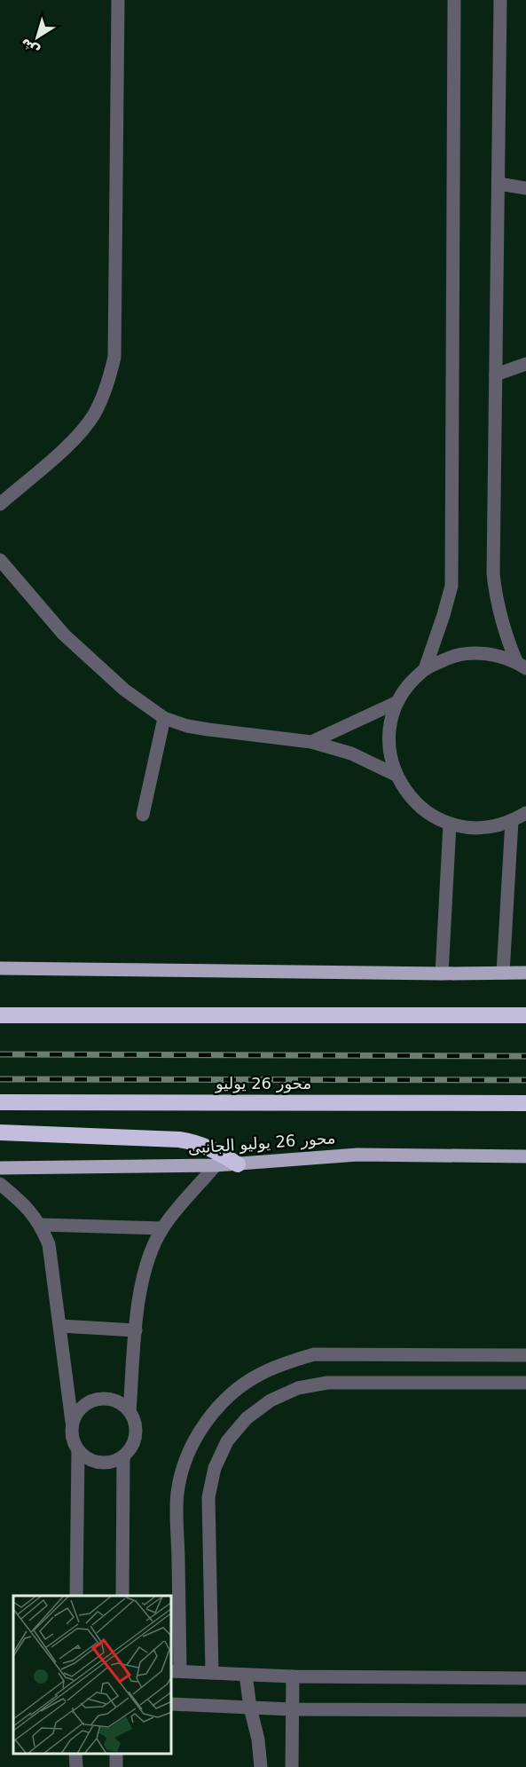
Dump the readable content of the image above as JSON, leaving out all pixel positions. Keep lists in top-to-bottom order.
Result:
{
  "streets": {
    "highway": ["محور 26 يوليو"],
    "main road": ["محور 26 يوليو الجانبى"]
  },
  "north": "bottom left"
}
